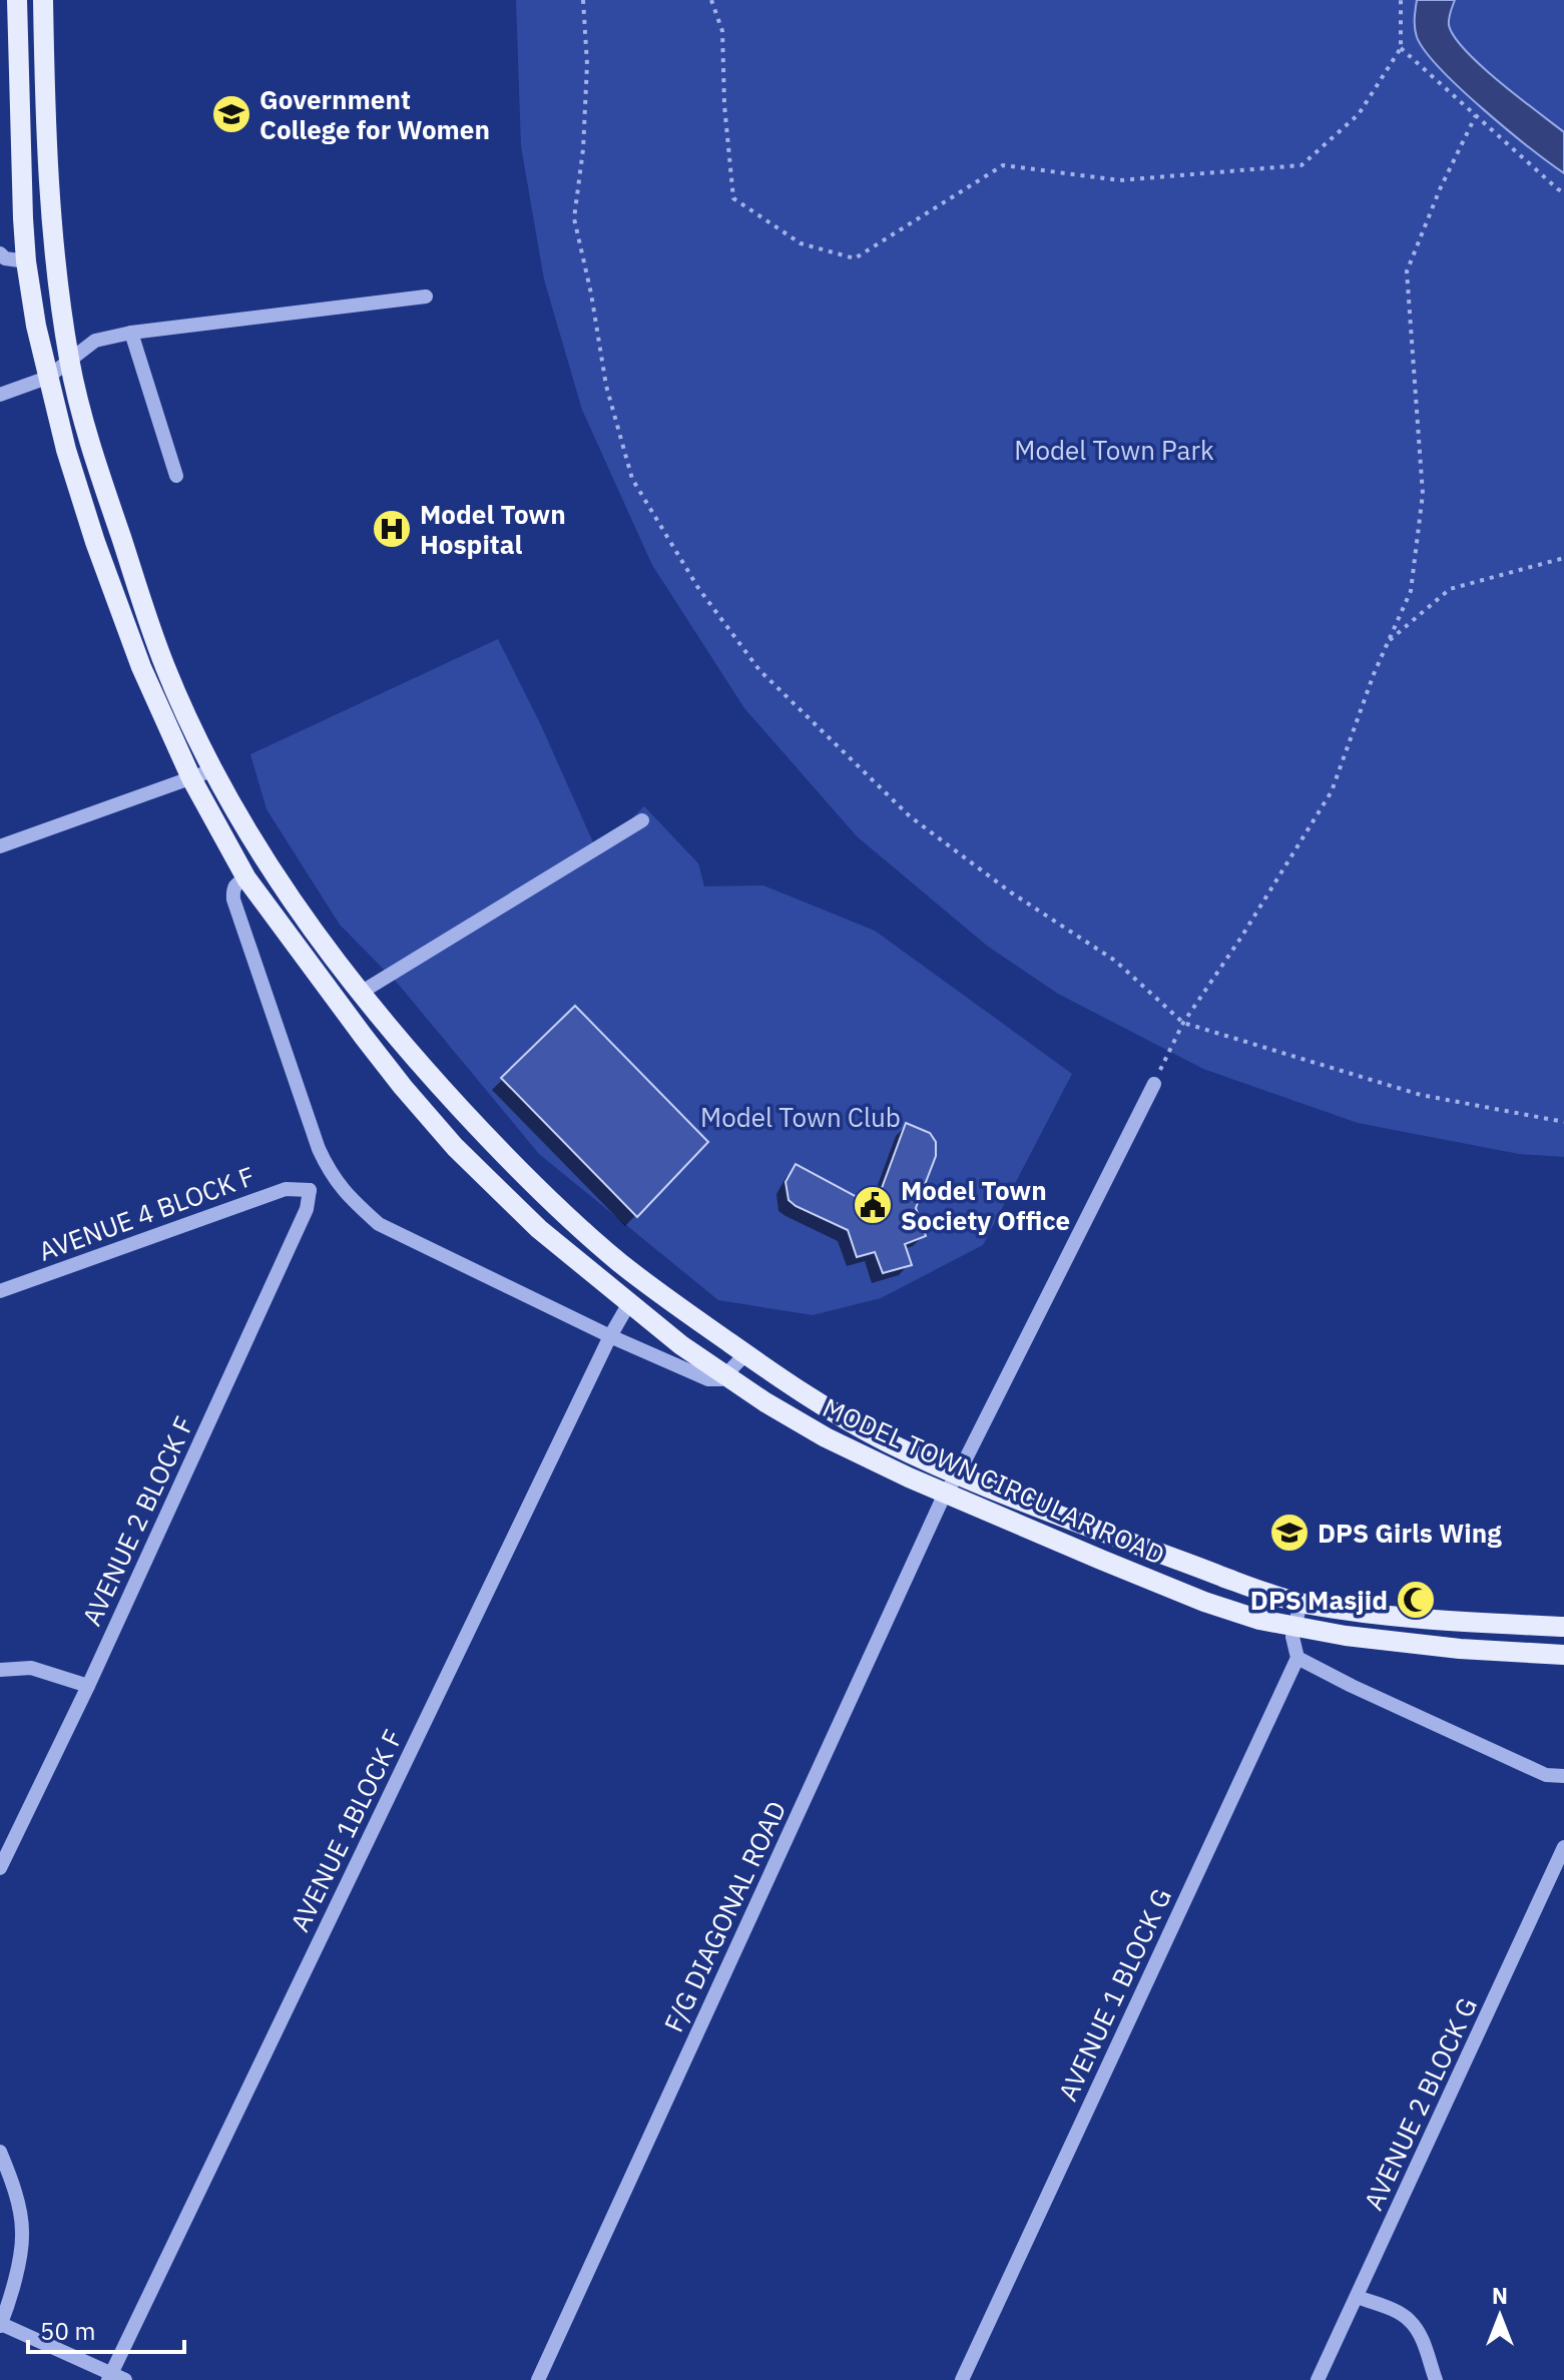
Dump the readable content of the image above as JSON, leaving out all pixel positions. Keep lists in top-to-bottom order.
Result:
{
  "streets": {
    "main road": ["MODEL TOWN CIRCULAR ROAD"],
    "street": [
      "AVENUE 4 BLOCK F",
      "AVENUE 2 BLOCK F",
      "AVENUE 1BLOCK F",
      "F/G DIAGONAL ROAD",
      "AVENUE 1 BLOCK G",
      "AVENUE 2 BLOCK G"
    ]
  },
  "crossings": [
    ["AVENUE 4 BLOCK F", "AVENUE 2 BLOCK F"],
    ["MODEL TOWN CIRCULAR ROAD", "AVENUE 1BLOCK F"],
    ["MODEL TOWN CIRCULAR ROAD", "F/G DIAGONAL ROAD"]
  ],
  "parks": ["Model Town Park", "Model Town Club"],
  "places": {
    "school or university": ["Government College for Women", "DPS Girls Wing"],
    "hospital": ["Model Town Hospital"],
    "public building": ["Model Town Society Office"],
    "mosque": ["DPS Masjid"]
  },
  "scale_bar": "50 m",
  "north": "top"
}
